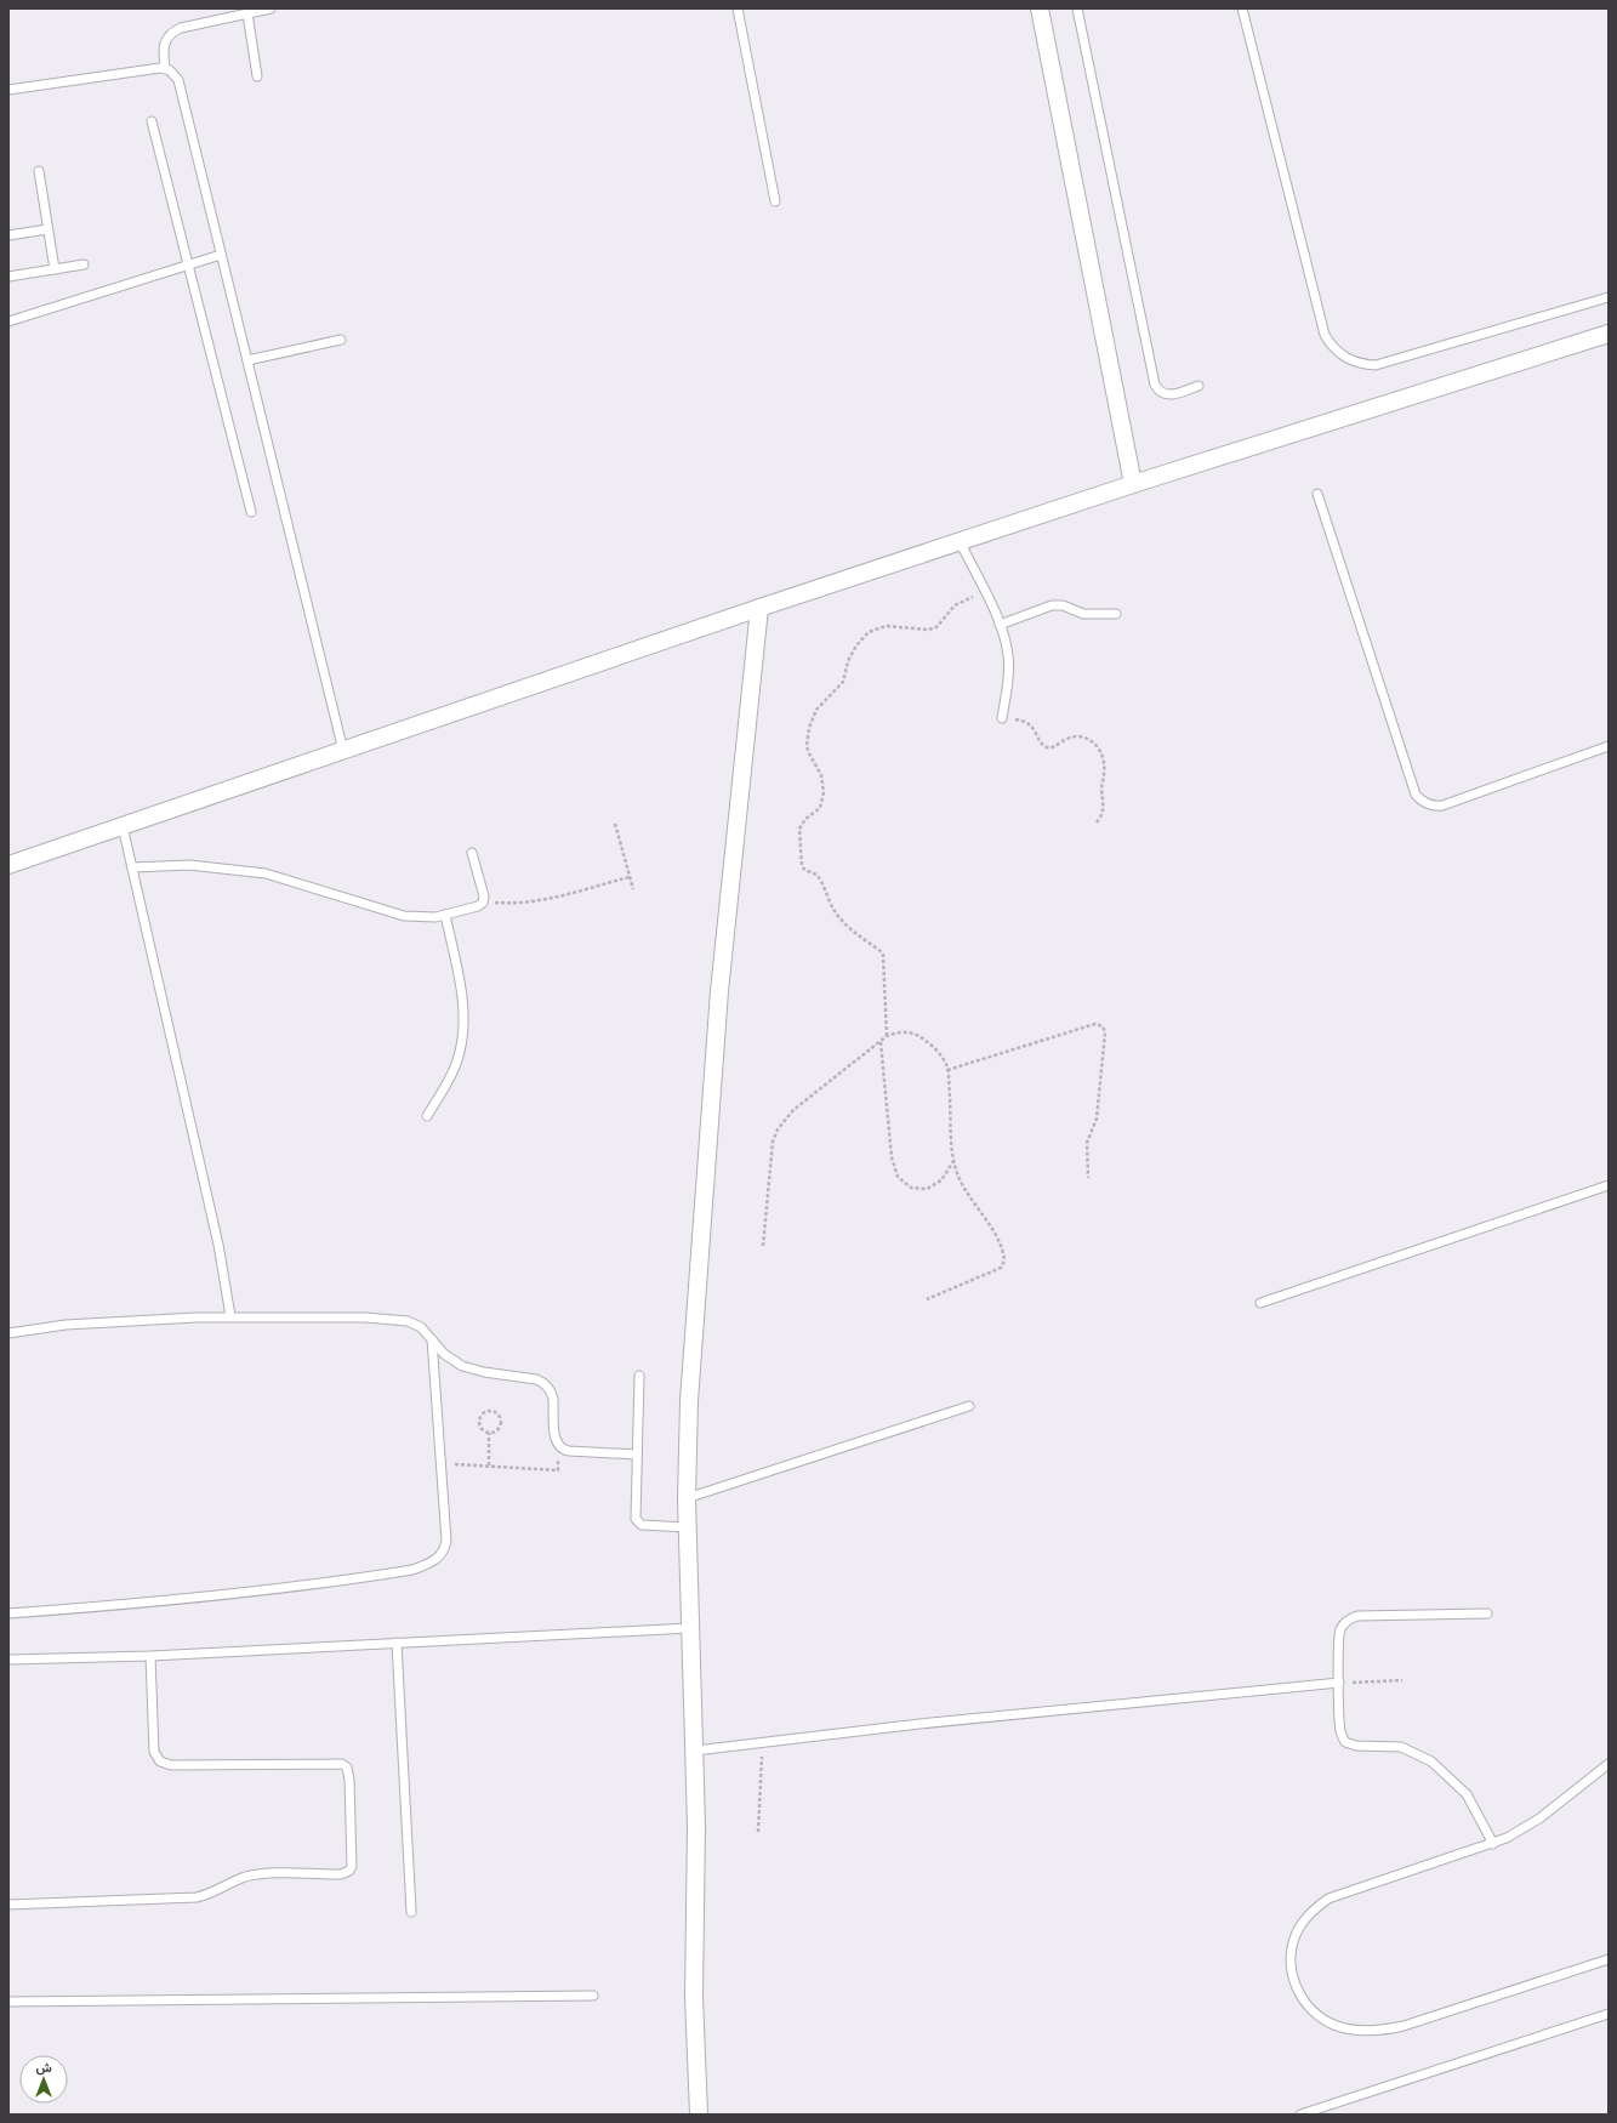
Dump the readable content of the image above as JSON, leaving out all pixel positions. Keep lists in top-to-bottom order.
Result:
{
  "north": "top"
}
